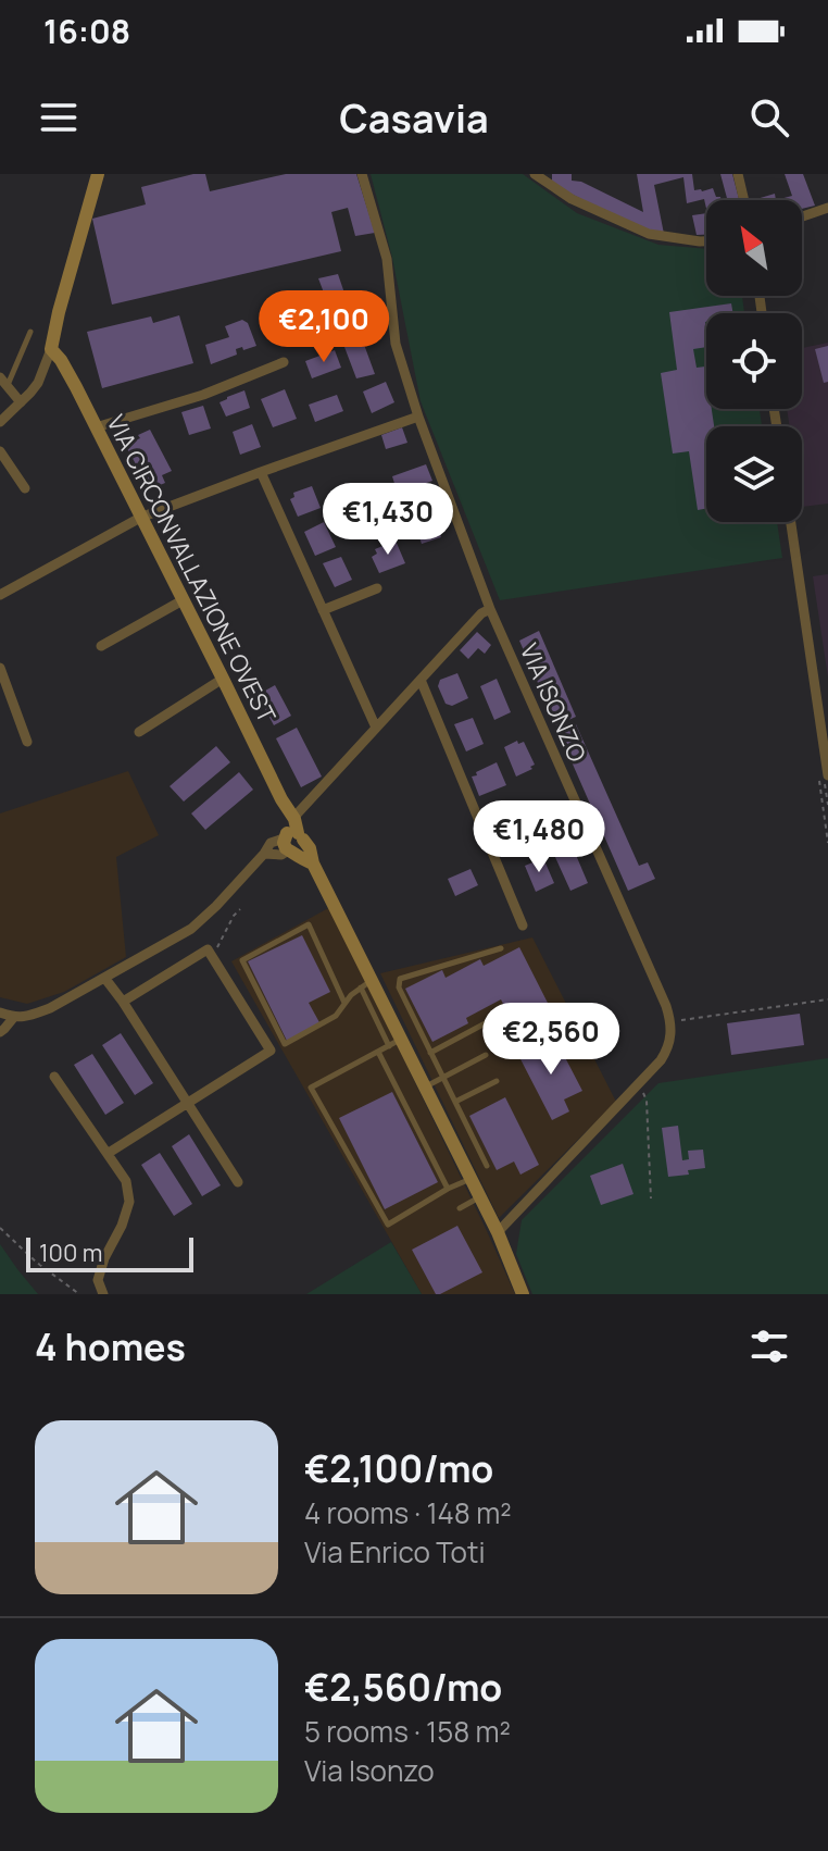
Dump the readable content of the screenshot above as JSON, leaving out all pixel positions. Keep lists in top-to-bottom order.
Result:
{
  "streets": {
    "street": ["VIA CIRCONVALLAZIONE OVEST", "VIA ISONZO"]
  },
  "scale_bar": "100 m",
  "north": "top left",
  "page": {
    "status": "16:08",
    "header": "Casavia",
    "price": [
      "€2,100",
      "€1,430",
      "€1,480",
      "€2,560"
    ],
    "scale": "100 m",
    "heading": "4 homes",
    "list": [
      {
        "name": "€2,100/mo",
        "note": "4 rooms · 148 m² · Via Enrico Toti"
      },
      {
        "name": "€2,560/mo",
        "note": "5 rooms · 158 m² · Via Isonzo"
      }
    ]
  }
}
